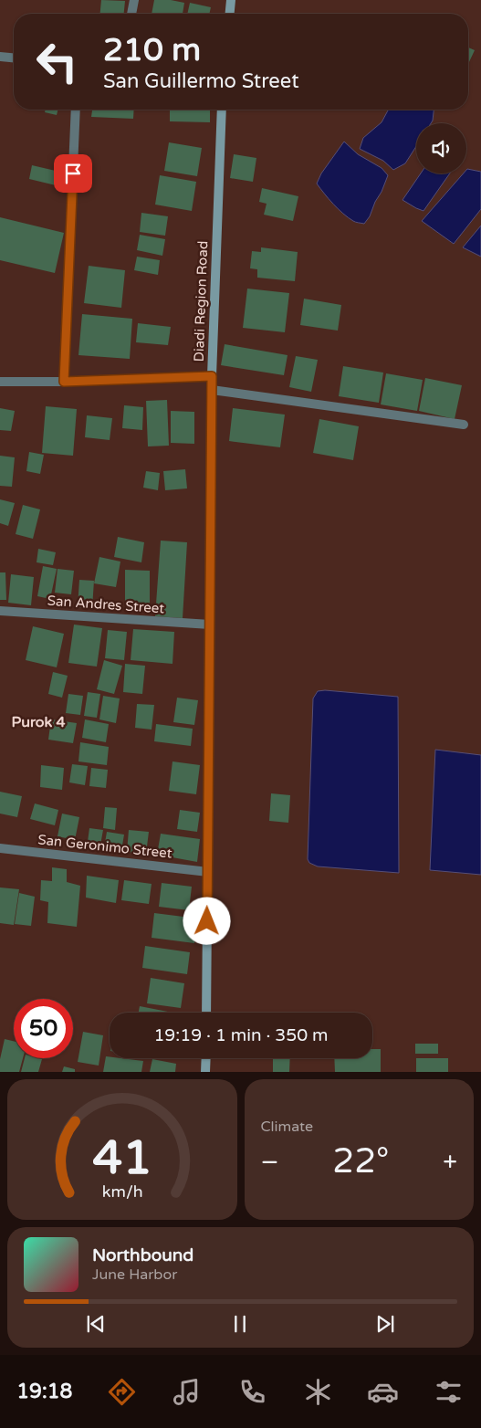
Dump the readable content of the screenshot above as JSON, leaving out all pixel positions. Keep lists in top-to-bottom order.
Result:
{
  "streets": {
    "main road": ["Diadi Region Road"],
    "street": ["San Andres Street", "San Geronimo Street"]
  },
  "crossings": [
    ["Diadi Region Road", "San Andres Street"],
    ["Diadi Region Road", "San Geronimo Street"]
  ],
  "districts": ["Purok 4"],
  "page": {
    "turn": ["210 m", "San Guillermo Street"],
    "limit": "50",
    "trip": "19:19 · 1 min · 350 m",
    "tile": "Climate",
    "heat": ["−", "22°", "+"],
    "song": ["Northbound", "June Harbor"],
    "tabs": "19:18",
    "gauge": ["41", "km/h"]
  }
}
